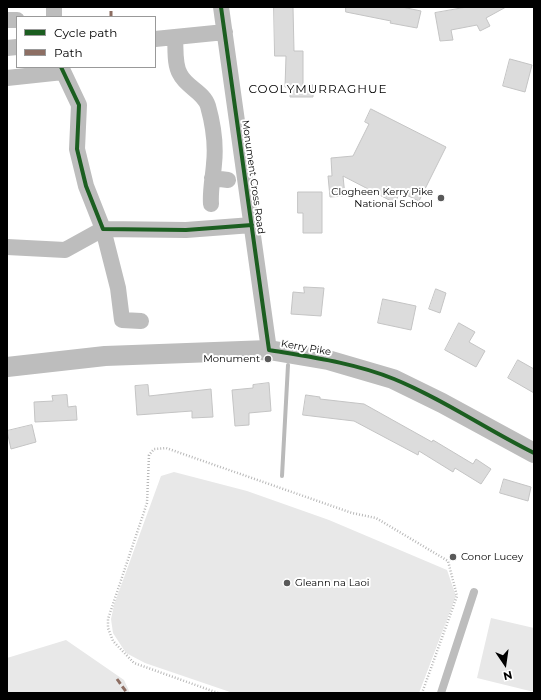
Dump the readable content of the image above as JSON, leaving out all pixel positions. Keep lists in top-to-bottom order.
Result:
{
  "streets": {
    "street": ["Monument Cross Road", "Kerry Pike"]
  },
  "crossings": [
    ["Monument Cross Road", "Kerry Pike"]
  ],
  "districts": ["COOLYMURRAGHUE"],
  "places": [
    "Clogheen Kerry Pike National School",
    "Monument",
    "Conor Lucey",
    "Gleann na Laoi"
  ],
  "legend": ["Cycle path", "Path"],
  "north": "bottom"
}
